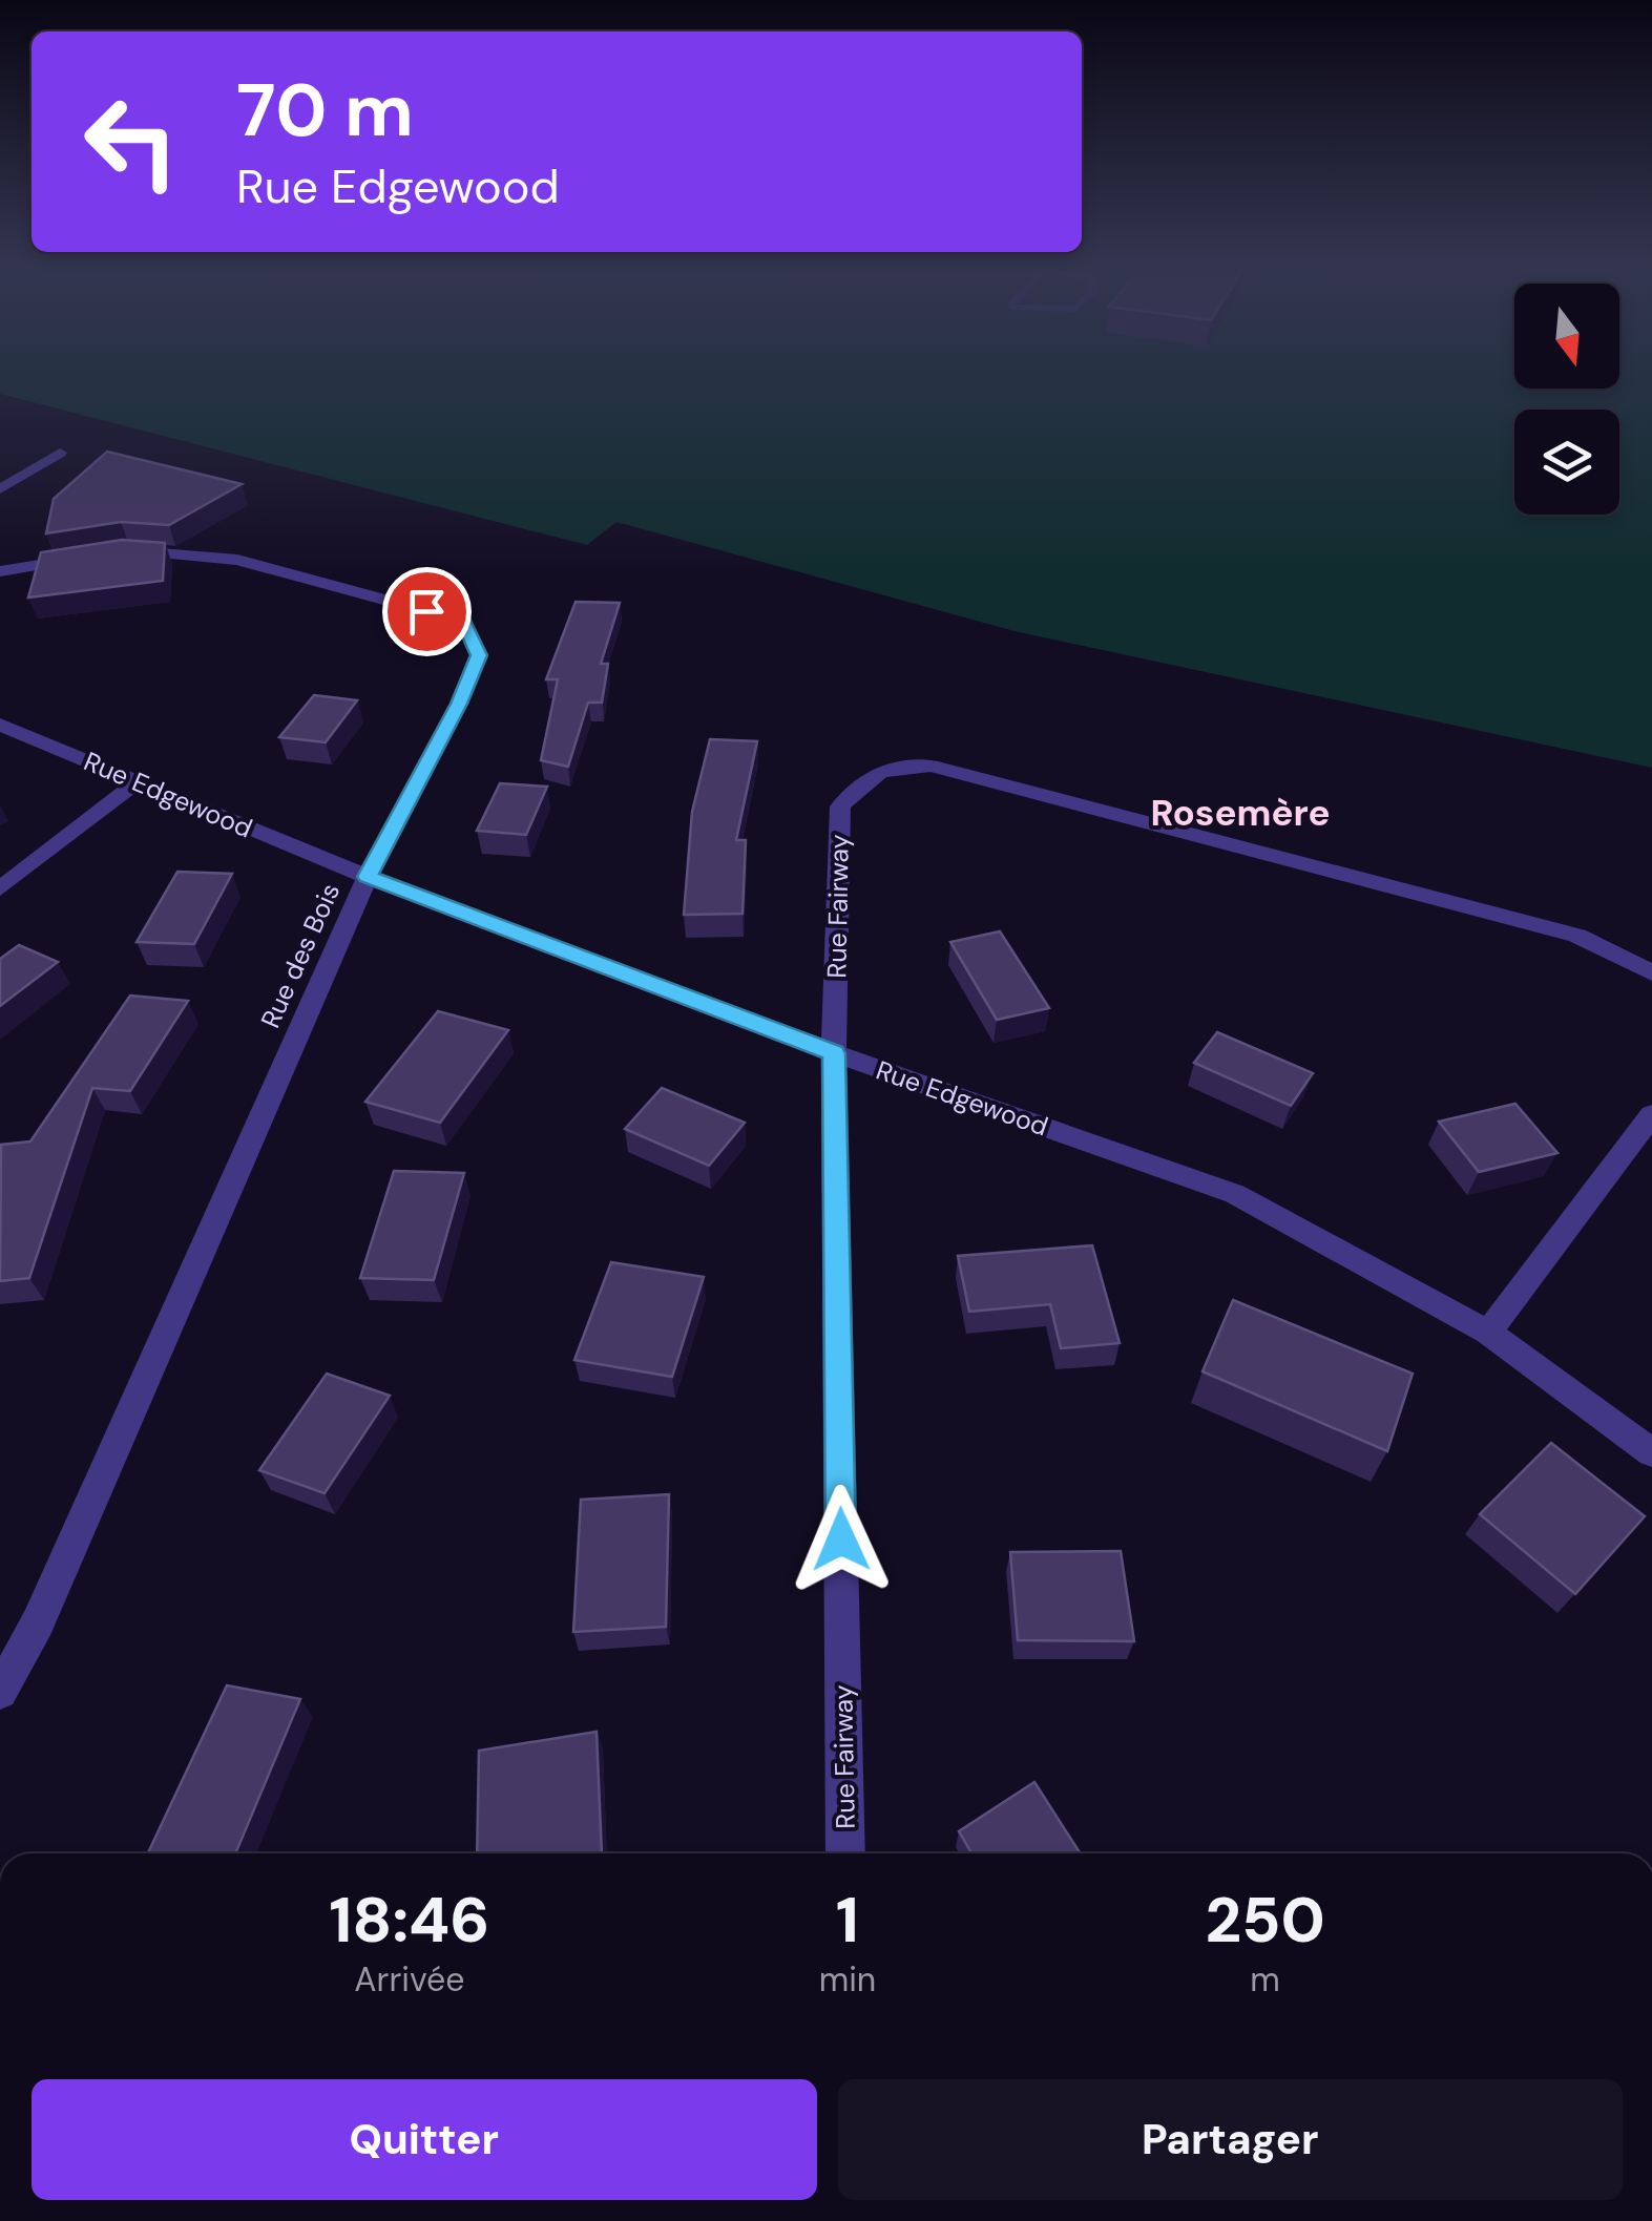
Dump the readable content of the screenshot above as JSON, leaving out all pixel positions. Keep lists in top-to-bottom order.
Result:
{
  "streets": {
    "street": ["Rue Edgewood", "Rue Fairway", "Rue des Bois"]
  },
  "crossings": [
    ["Rue Edgewood", "Rue Fairway"],
    ["Rue Edgewood", "Rue des Bois"]
  ],
  "districts": ["Rosemère"],
  "north": "bottom",
  "page": {
    "turn": ["70 m", "Rue Edgewood"],
    "eta": [
      "18:46",
      "Arrivée",
      "1",
      "min",
      "250",
      "m"
    ],
    "buttons": ["Quitter", "Partager"]
  }
}
